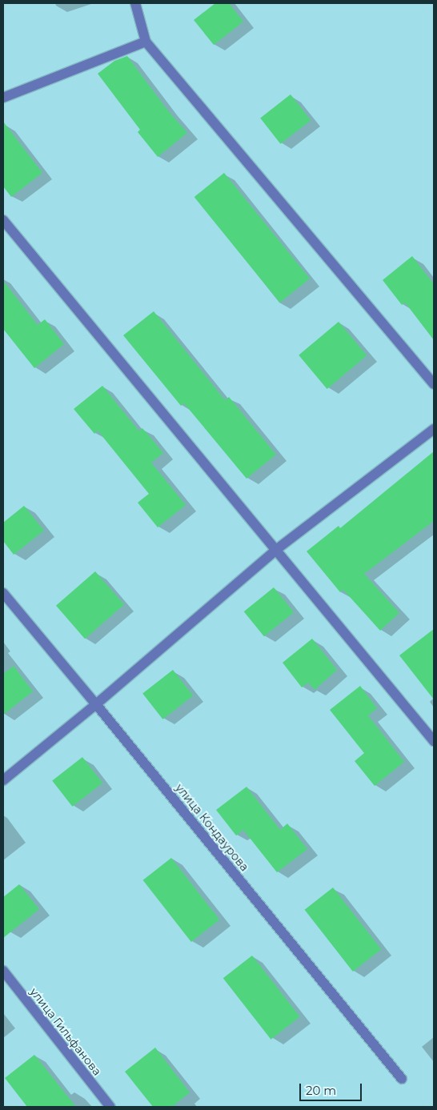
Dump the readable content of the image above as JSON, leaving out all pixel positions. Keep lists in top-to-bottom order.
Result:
{
  "streets": {
    "street": ["улица Кондаурова", "улица Гильфанова"]
  },
  "scale_bar": "20 m"
}
